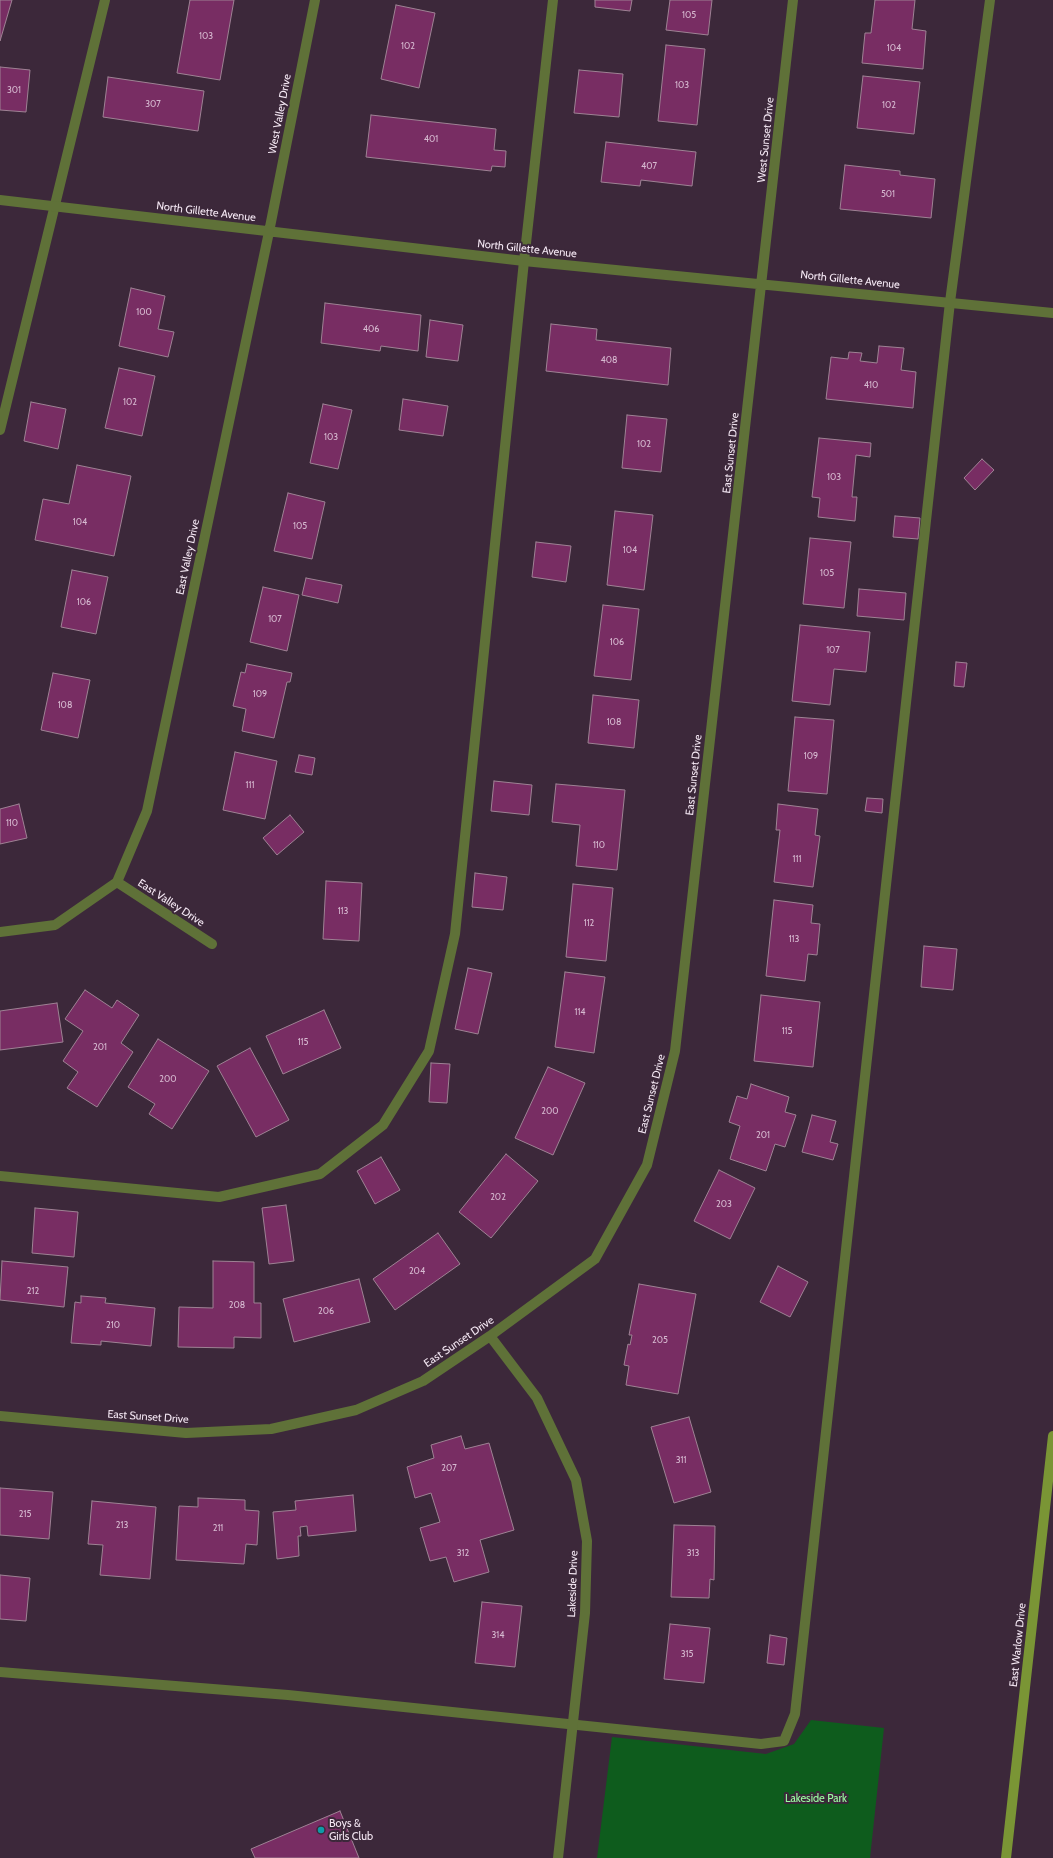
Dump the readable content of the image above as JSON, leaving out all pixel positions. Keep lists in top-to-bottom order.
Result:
{
  "streets": {
    "street": [
      "West Valley Drive",
      "West Sunset Drive",
      "North Gillette Avenue",
      "East Sunset Drive",
      "East Valley Drive",
      "Lakeside Drive",
      "East Warlow Drive"
    ]
  },
  "crossings": [
    ["West Valley Drive", "North Gillette Avenue"],
    ["West Valley Drive", "East Valley Drive"],
    ["West Sunset Drive", "North Gillette Avenue"],
    ["West Sunset Drive", "East Sunset Drive"],
    ["North Gillette Avenue", "East Sunset Drive"],
    ["North Gillette Avenue", "East Valley Drive"],
    ["East Sunset Drive", "Lakeside Drive"]
  ],
  "parks": ["Lakeside Park"],
  "places": ["Boys & Girls Club"],
  "house_numbers": [
    "105",
    "103",
    "102",
    "104",
    "103",
    "301",
    "307",
    "102",
    "401",
    "407",
    "501",
    "100",
    "406",
    "408",
    "410",
    "102",
    "103",
    "102",
    "103",
    "104",
    "105",
    "104",
    "105",
    "106",
    "107",
    "106",
    "107",
    "109",
    "108",
    "108",
    "109",
    "111",
    "110",
    "110",
    "111",
    "113",
    "112",
    "113",
    "114",
    "115",
    "115",
    "201",
    "200",
    "200",
    "201",
    "202",
    "203",
    "204",
    "212",
    "208",
    "206",
    "210",
    "205",
    "311",
    "207",
    "215",
    "213",
    "211",
    "312",
    "313",
    "314",
    "315"
  ]
}
